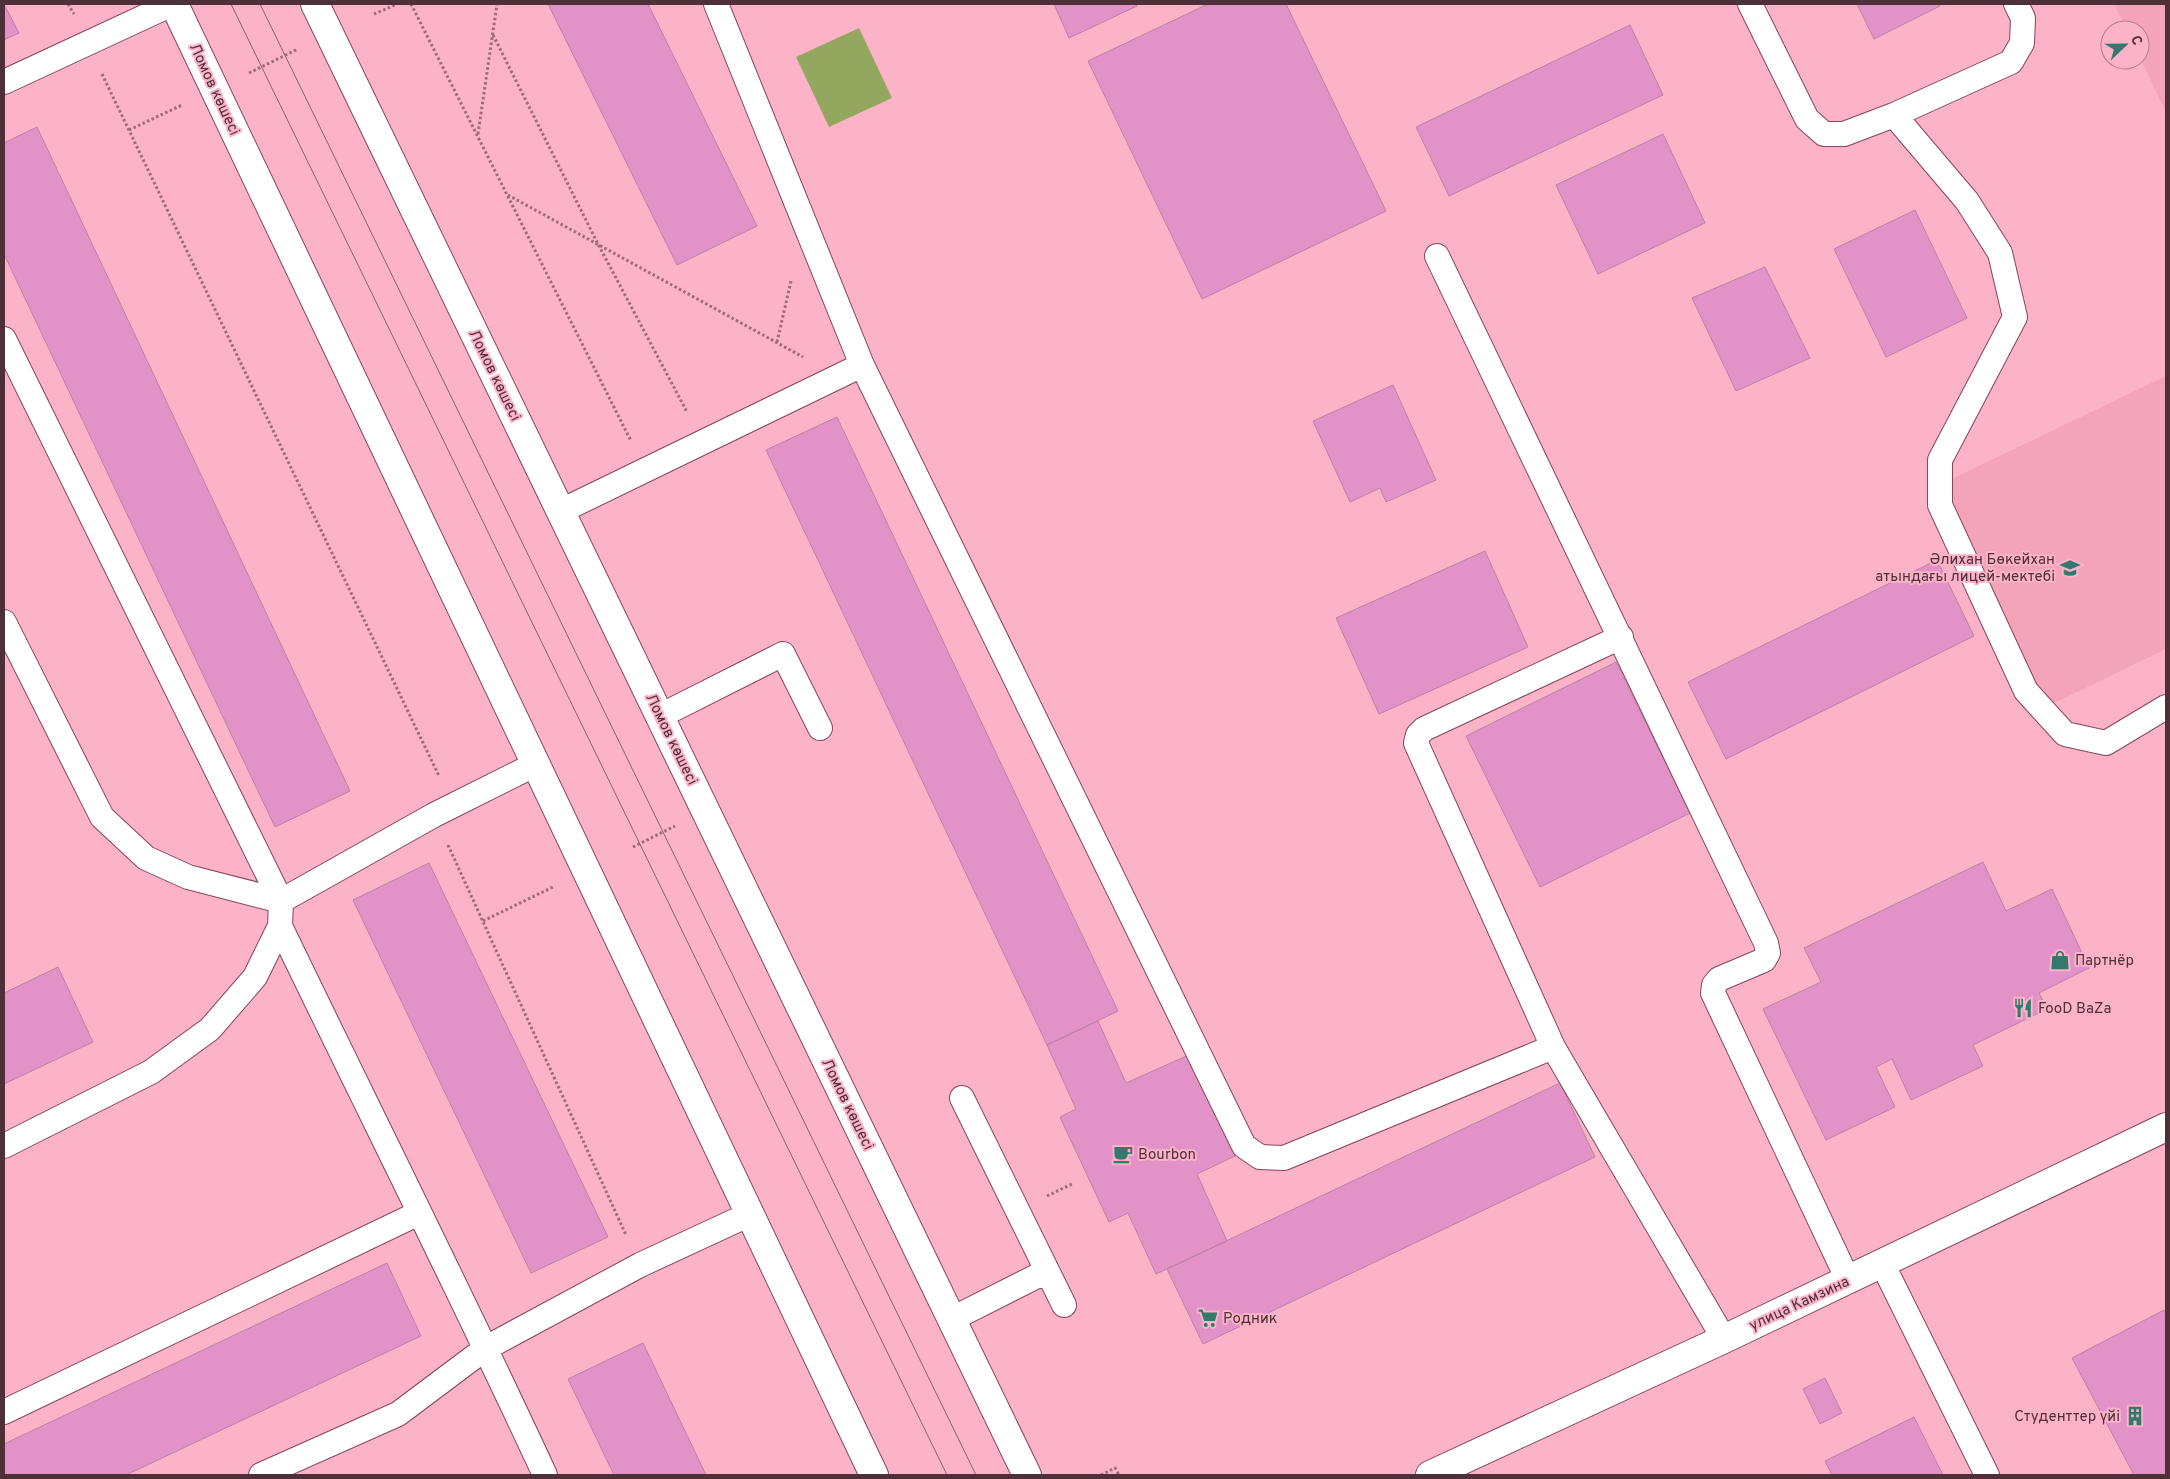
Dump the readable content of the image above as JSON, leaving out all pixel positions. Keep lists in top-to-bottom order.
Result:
{
  "streets": {
    "main road": ["Ломов көшесі", "улица Камзина"]
  },
  "places": {
    "school or university": ["Әлихан Бөкейхан атындағы лицей-мектебі"],
    "shop": ["Партнёр"],
    "restaurant": ["FooD BaZa"],
    "cafe": ["Bourbon"],
    "supermarket": ["Родник"],
    "building": ["Студенттер үйі"]
  },
  "north": "right"
}
